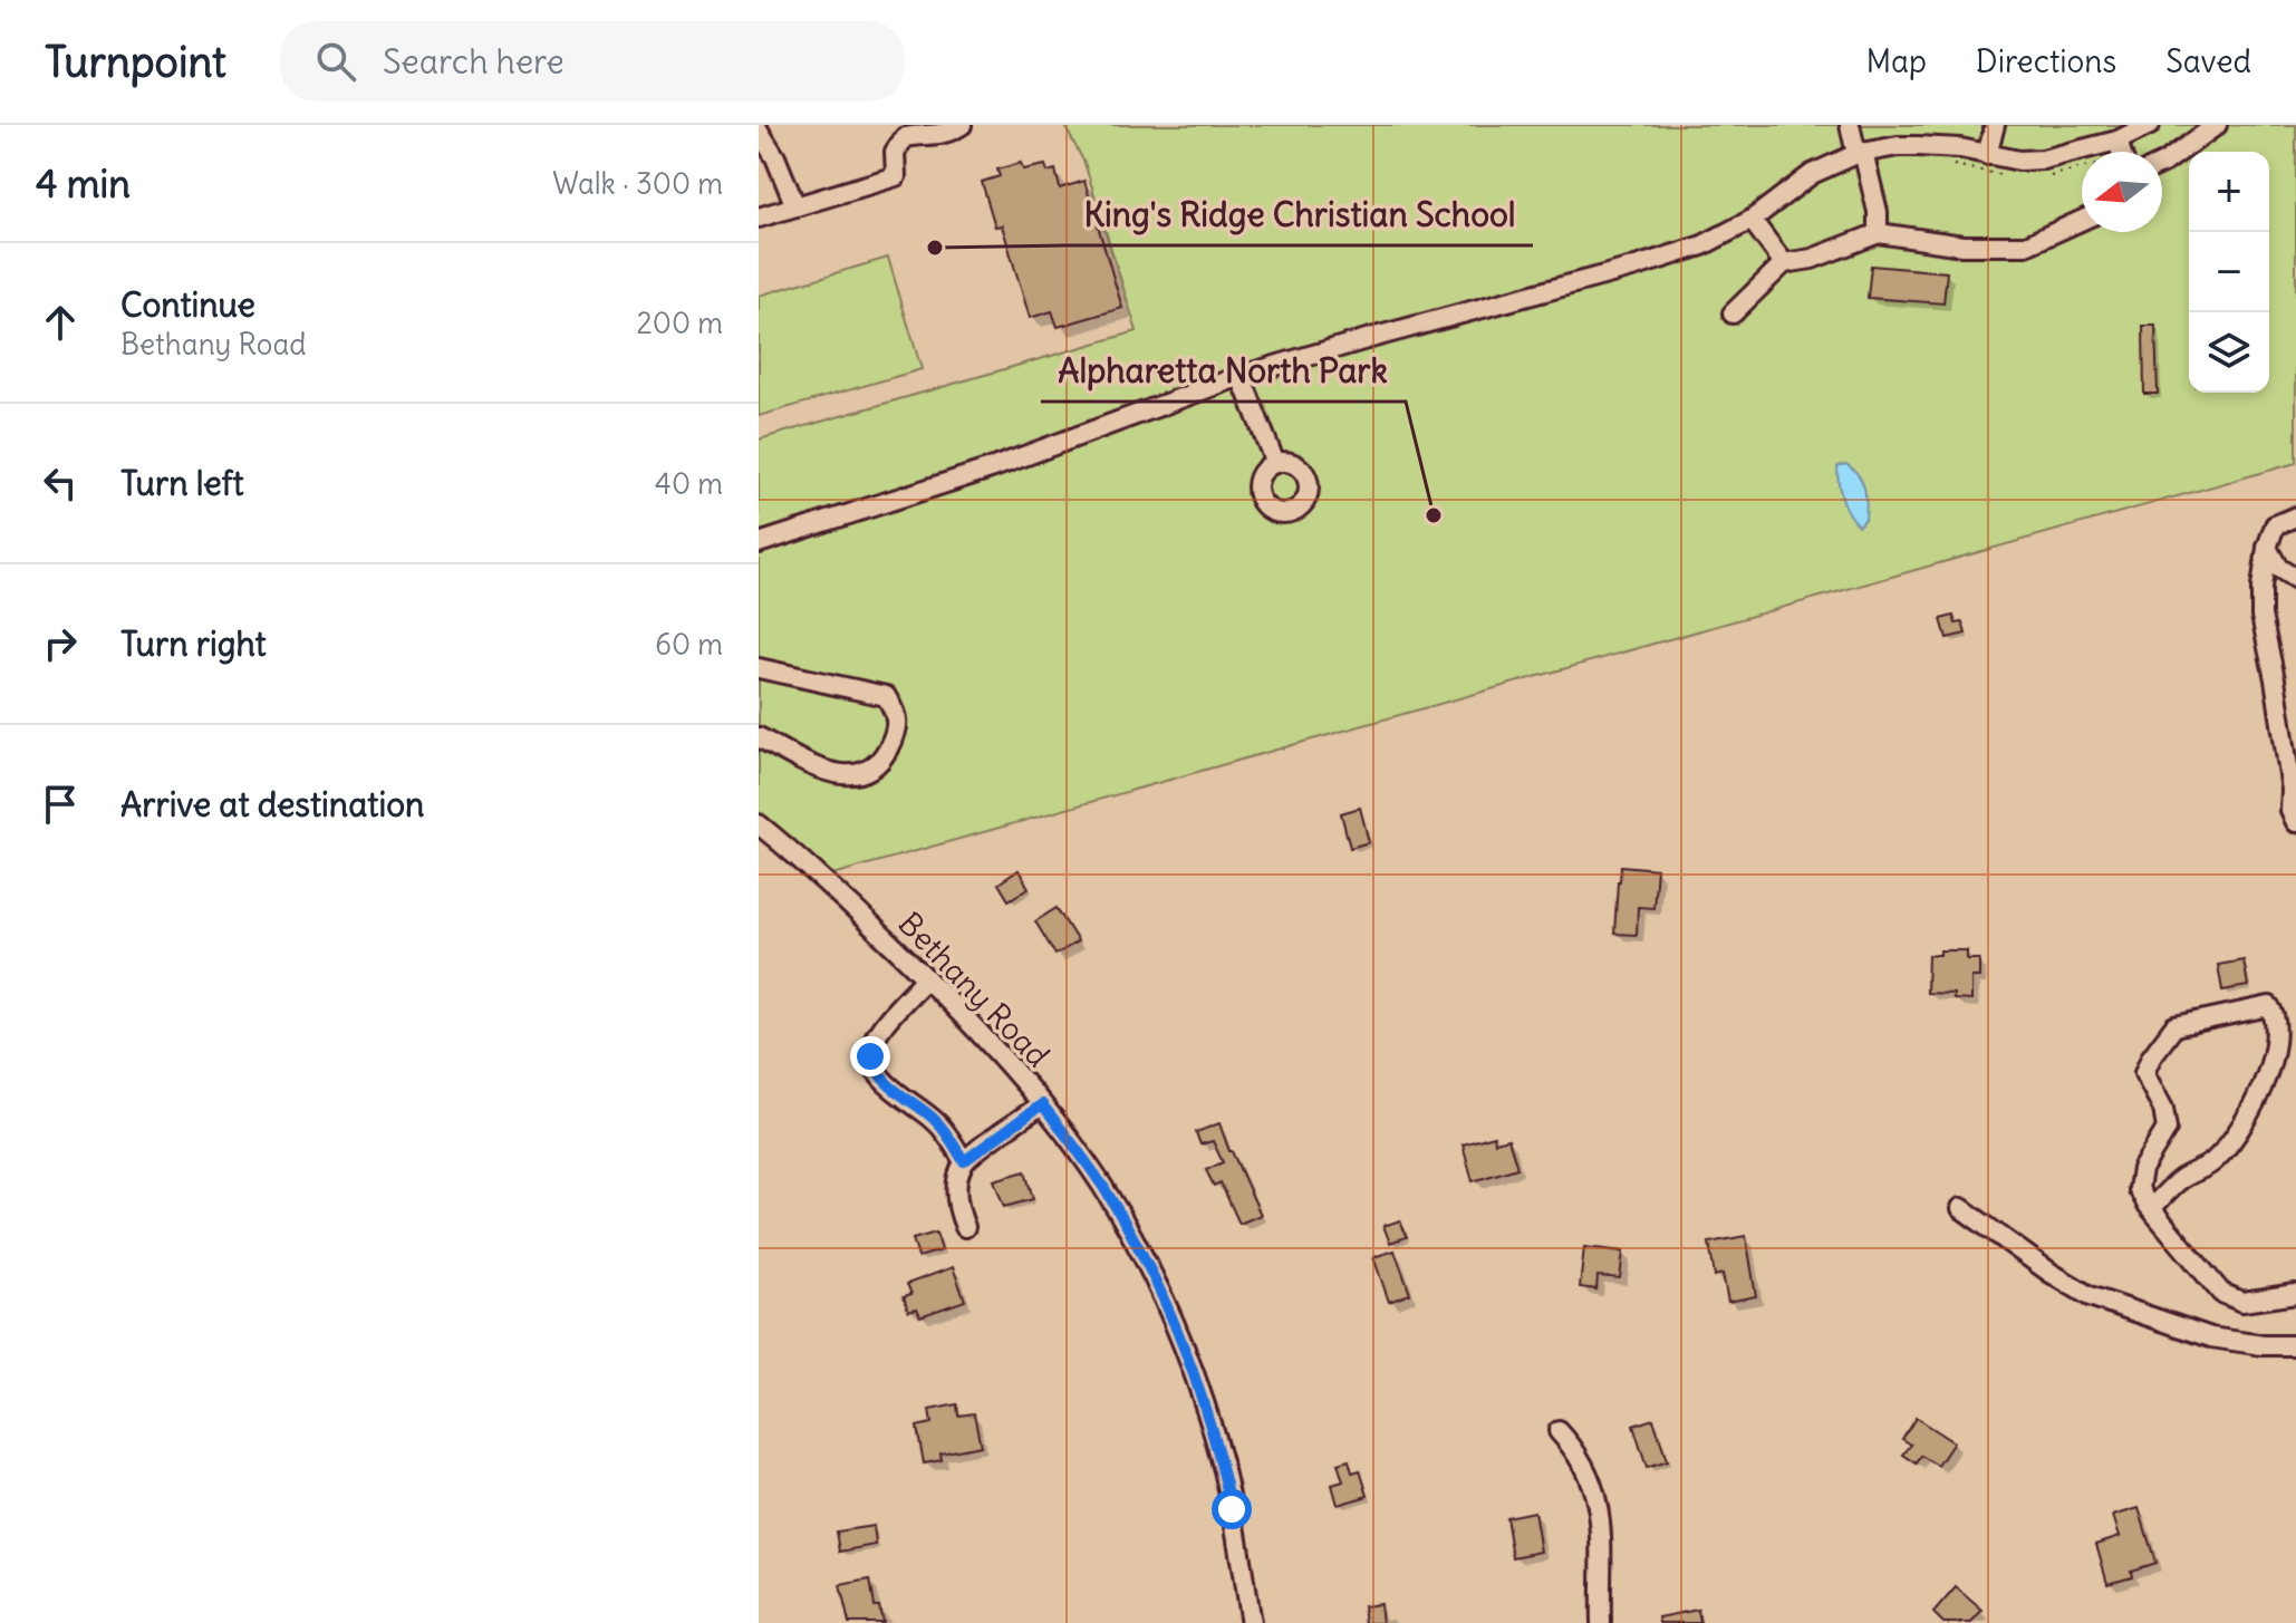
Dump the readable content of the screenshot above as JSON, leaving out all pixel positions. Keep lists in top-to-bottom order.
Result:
{
  "streets": {
    "street": ["Bethany Road"]
  },
  "places": ["King's Ridge Christian School", "Alpharetta North Park"],
  "north": "left",
  "page": {
    "header": "Turnpoint",
    "search": "Search here",
    "nav": ["Map", "Directions", "Saved"],
    "heading": ["4 min", "Walk · 300 m"],
    "map_buttons": ["+", "−"],
    "list": [
      ["Continue", "Bethany Road", "200 m"],
      ["Turn left", "40 m"],
      ["Turn right", "60 m"],
      "Arrive at destination"
    ]
  }
}
